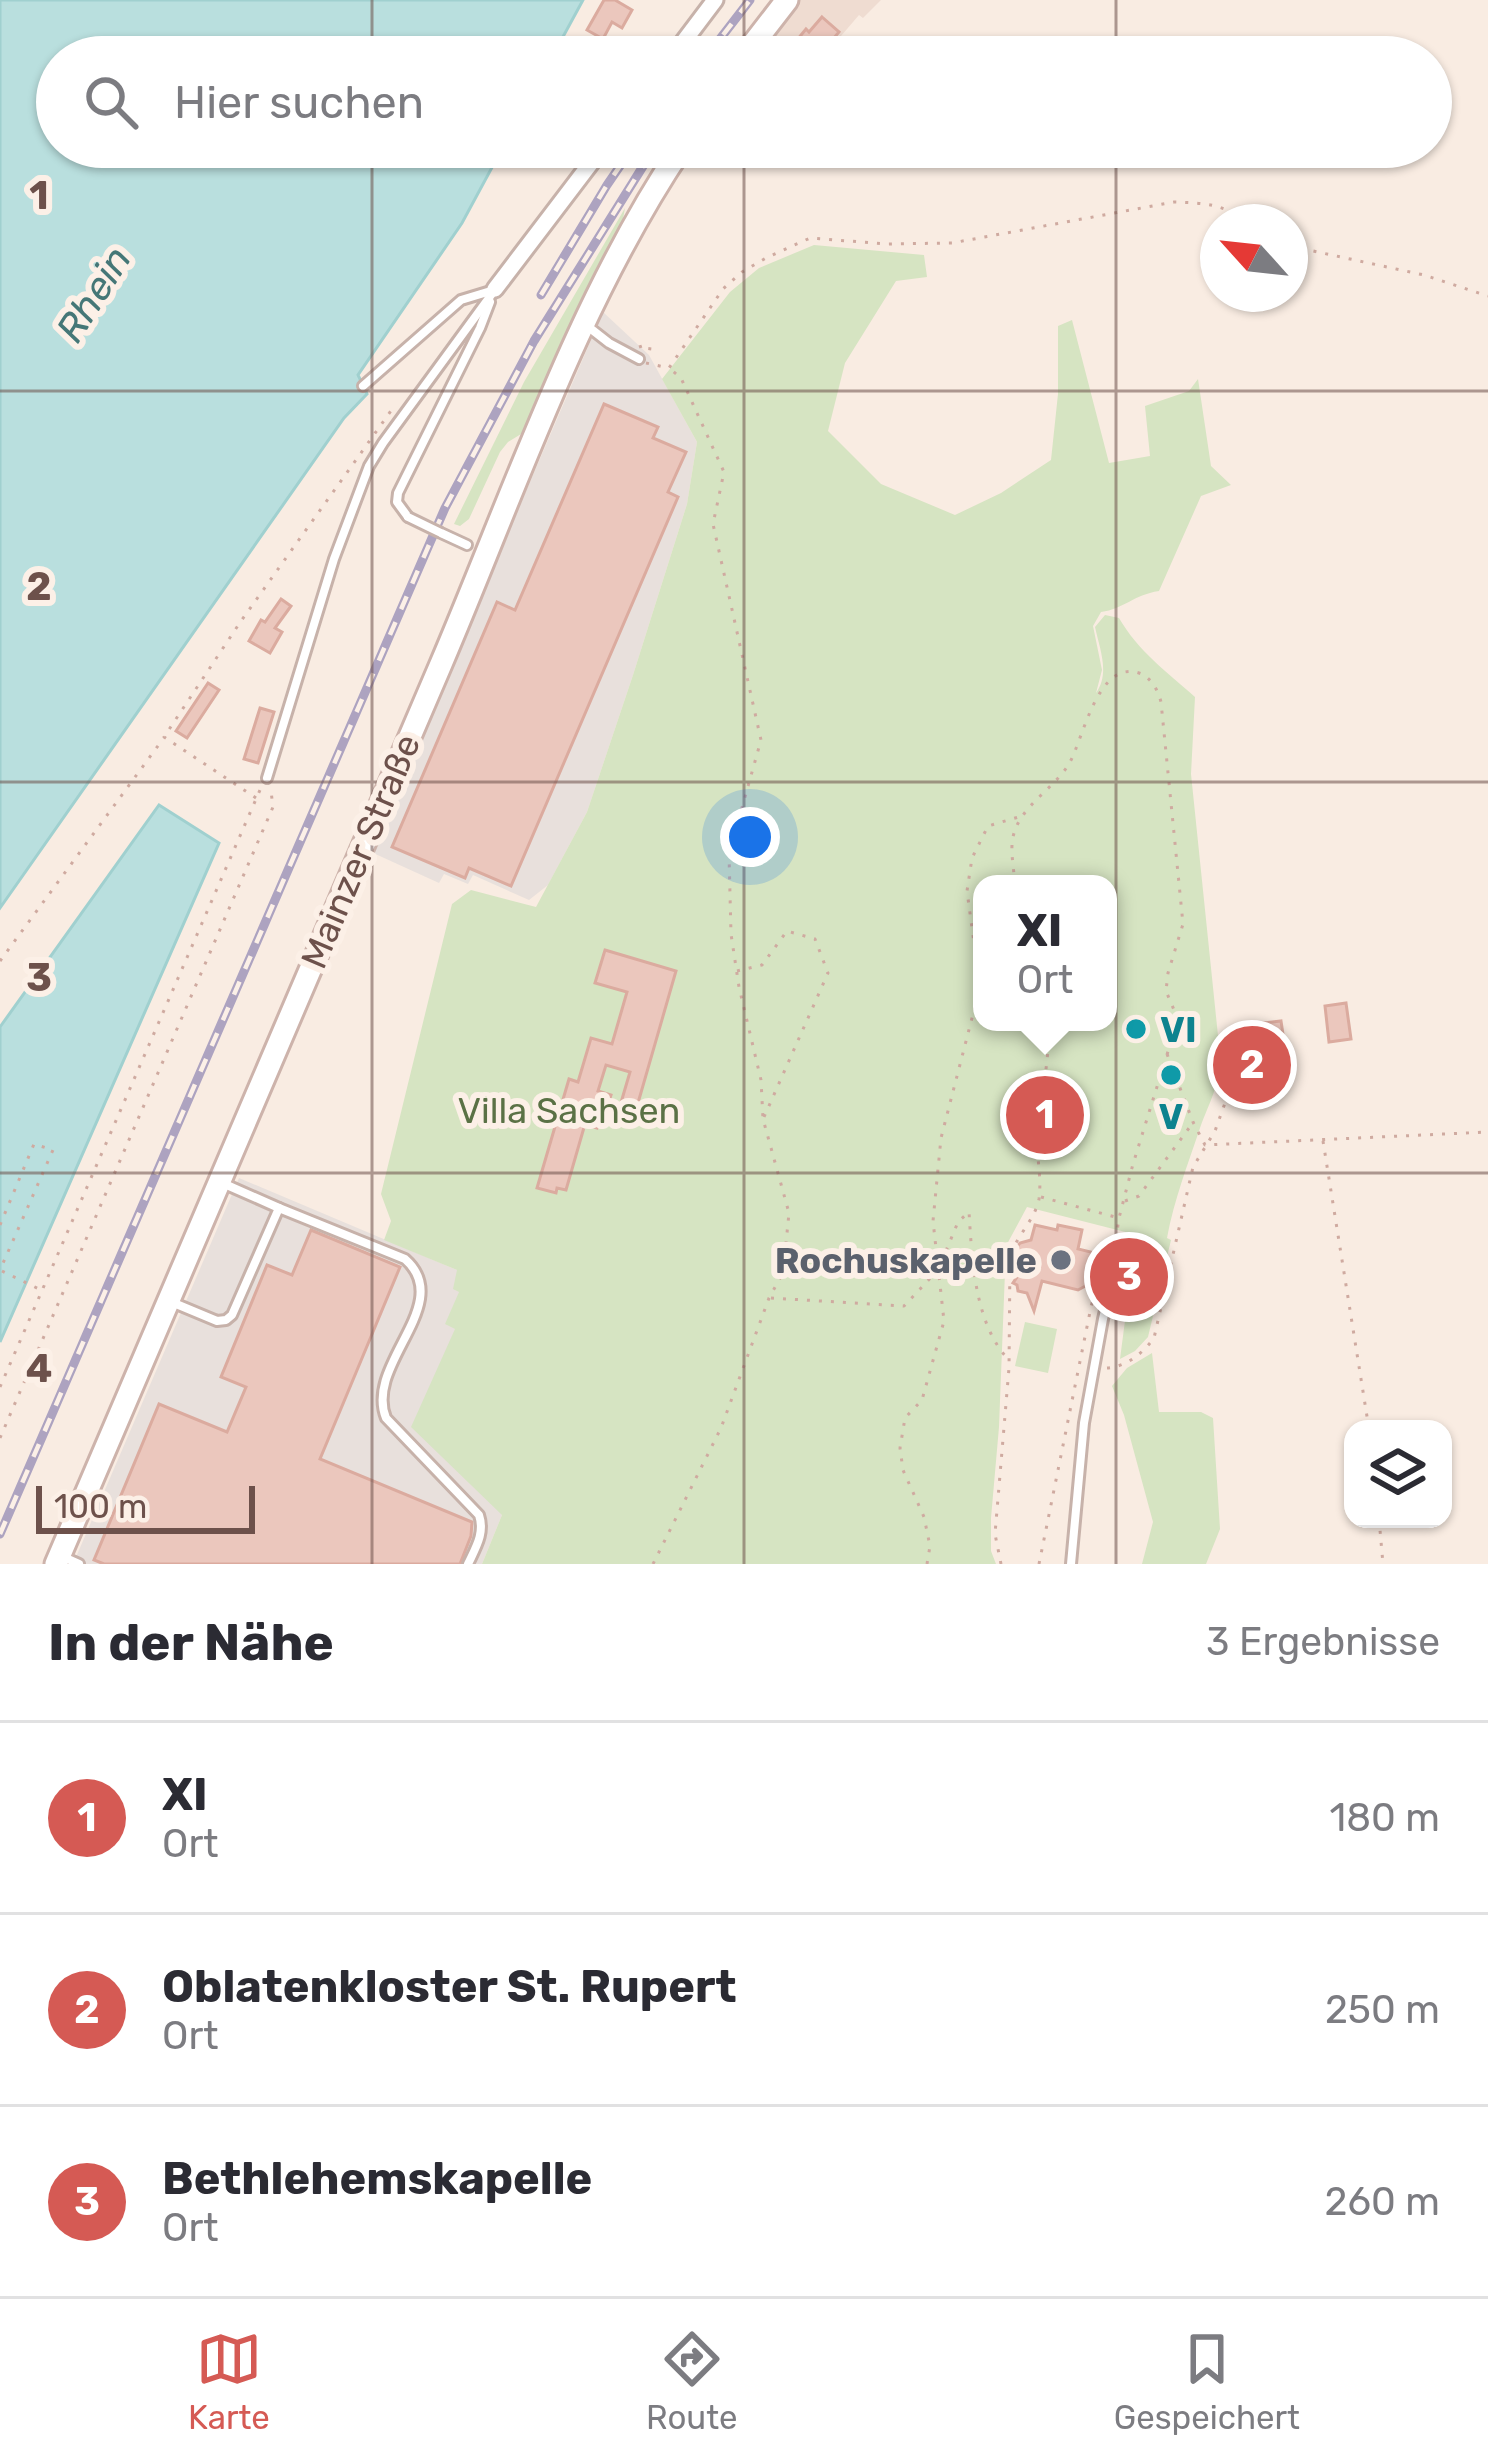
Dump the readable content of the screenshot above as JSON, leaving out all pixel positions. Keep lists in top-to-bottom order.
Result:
{
  "streets": {
    "main road": ["Mainzer Straße"]
  },
  "water": ["Rhein"],
  "parks": ["Villa Sachsen"],
  "places": ["VI", "V", "Rochuskapelle"],
  "scale_bar": "100 m",
  "north": "top left",
  "page": {
    "search": "Hier suchen",
    "popup": ["XI", "Ort"],
    "pins": ["2", "1", "3"],
    "scale": "100 m",
    "heading": ["In der Nähe", "3 Ergebnisse"],
    "list": [
      {
        "mark": "1",
        "name": "XI",
        "note": "Ort",
        "value": "180 m"
      },
      {
        "mark": "2",
        "name": "Oblatenkloster St. Rupert",
        "note": "Ort",
        "value": "250 m"
      },
      {
        "mark": "3",
        "name": "Bethlehemskapelle",
        "note": "Ort",
        "value": "260 m"
      }
    ],
    "nav": ["Karte", "Route", "Gespeichert"]
  },
  "grid": {
    "rows": [
      "1",
      "2",
      "3",
      "4"
    ]
  }
}
